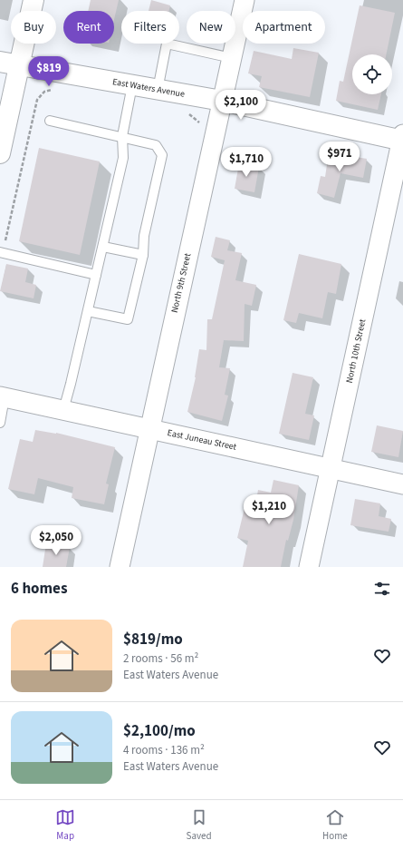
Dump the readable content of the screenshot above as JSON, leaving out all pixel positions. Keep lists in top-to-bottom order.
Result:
{
  "streets": {
    "street": [
      "East Waters Avenue",
      "North 9th Street",
      "North 10th Street",
      "East Juneau Street"
    ]
  },
  "crossings": [
    ["East Waters Avenue", "North 9th Street"],
    ["East Waters Avenue", "North 10th Street"],
    ["North 9th Street", "East Juneau Street"],
    ["North 10th Street", "East Juneau Street"]
  ],
  "page": {
    "chip": [
      "Buy",
      "Rent",
      "Filters",
      "New",
      "Apartment"
    ],
    "price": [
      "$819",
      "$2,100",
      "$971",
      "$1,710",
      "$1,210",
      "$2,050"
    ],
    "heading": "6 homes",
    "list": [
      {
        "name": "$819/mo",
        "note": "2 rooms · 56 m² · East Waters Avenue"
      },
      {
        "name": "$2,100/mo",
        "note": "4 rooms · 136 m² · East Waters Avenue"
      }
    ],
    "tabs": ["Map", "Saved", "Home"]
  }
}
